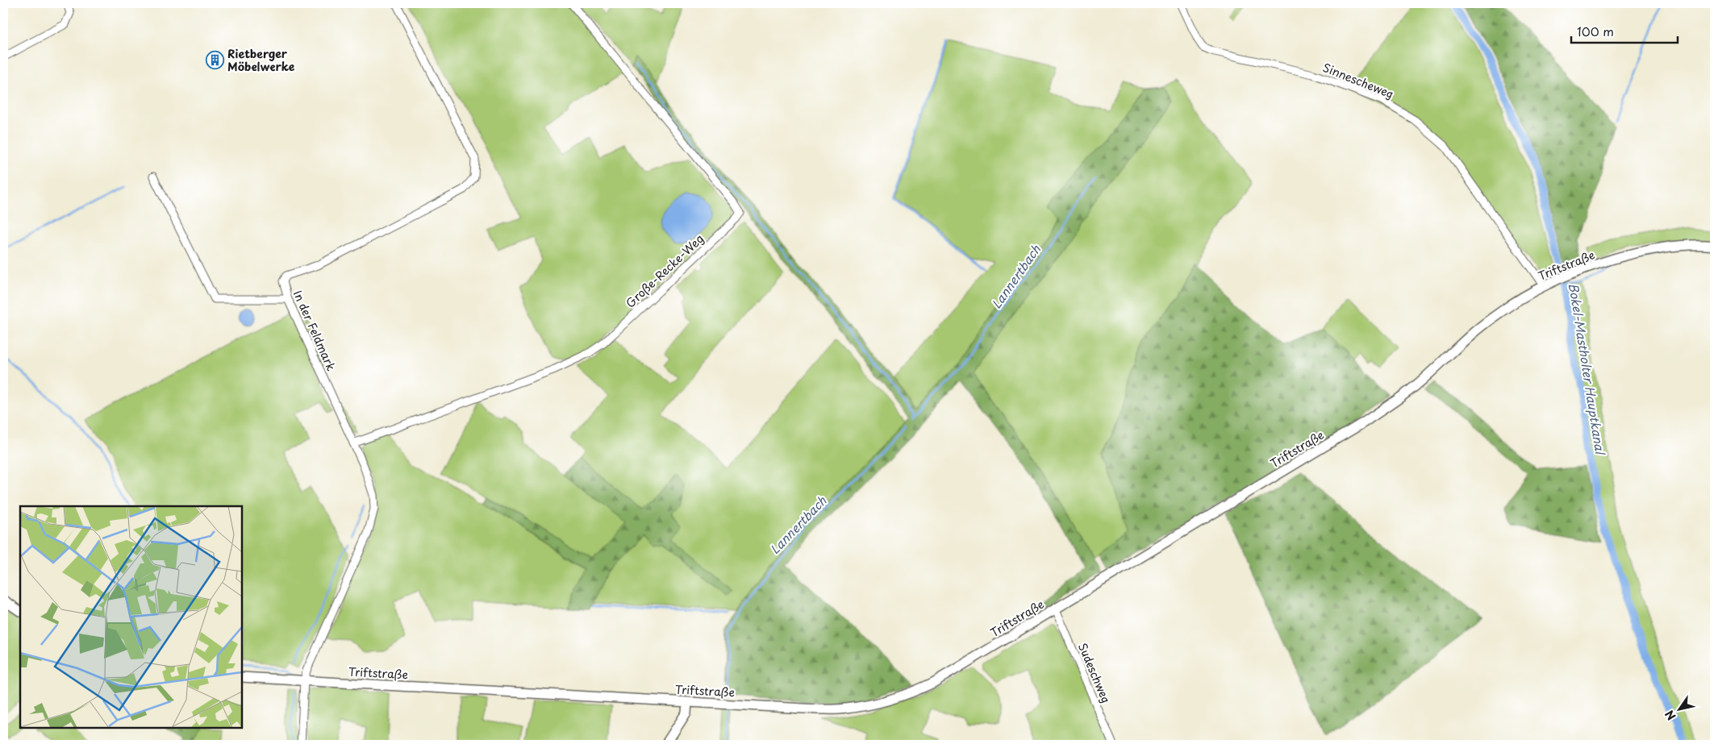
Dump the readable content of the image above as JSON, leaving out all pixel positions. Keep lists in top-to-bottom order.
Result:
{
  "streets": {
    "street": [
      "Sinnescheweg",
      "Triftstraße",
      "Große-Recke-Weg",
      "In der Feldmark",
      "Sudeschweg"
    ]
  },
  "crossings": [
    ["Sinnescheweg", "Triftstraße"],
    ["Triftstraße", "In der Feldmark"],
    ["Triftstraße", "Sudeschweg"],
    ["Große-Recke-Weg", "In der Feldmark"]
  ],
  "water": ["Lannertbach", "Bokel-Mastholter Hauptkanal"],
  "places": {
    "building": ["Rietberger Möbelwerke"]
  },
  "scale_bar": "100 m",
  "north": "bottom left"
}
